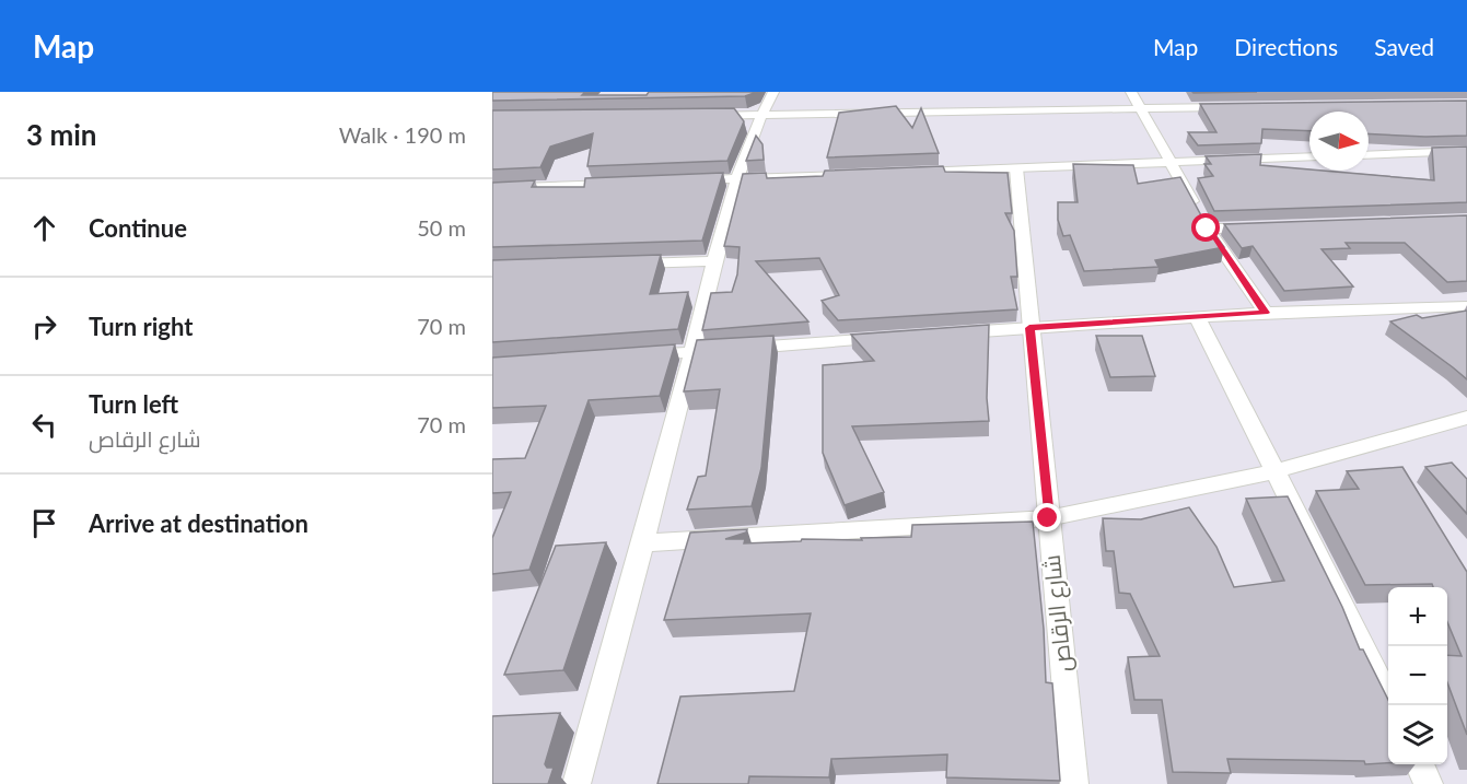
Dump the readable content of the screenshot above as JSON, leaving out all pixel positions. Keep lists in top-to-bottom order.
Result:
{
  "streets": {
    "street": ["شارع الرقاص"]
  },
  "north": "right",
  "page": {
    "header": "Map",
    "nav": ["Map", "Directions", "Saved"],
    "heading": ["3 min", "Walk · 190 m"],
    "list": [
      ["Continue", "50 m"],
      ["Turn right", "70 m"],
      ["Turn left", "شارع الرقاص", "70 m"],
      "Arrive at destination"
    ],
    "map_buttons": ["+", "−"]
  }
}
